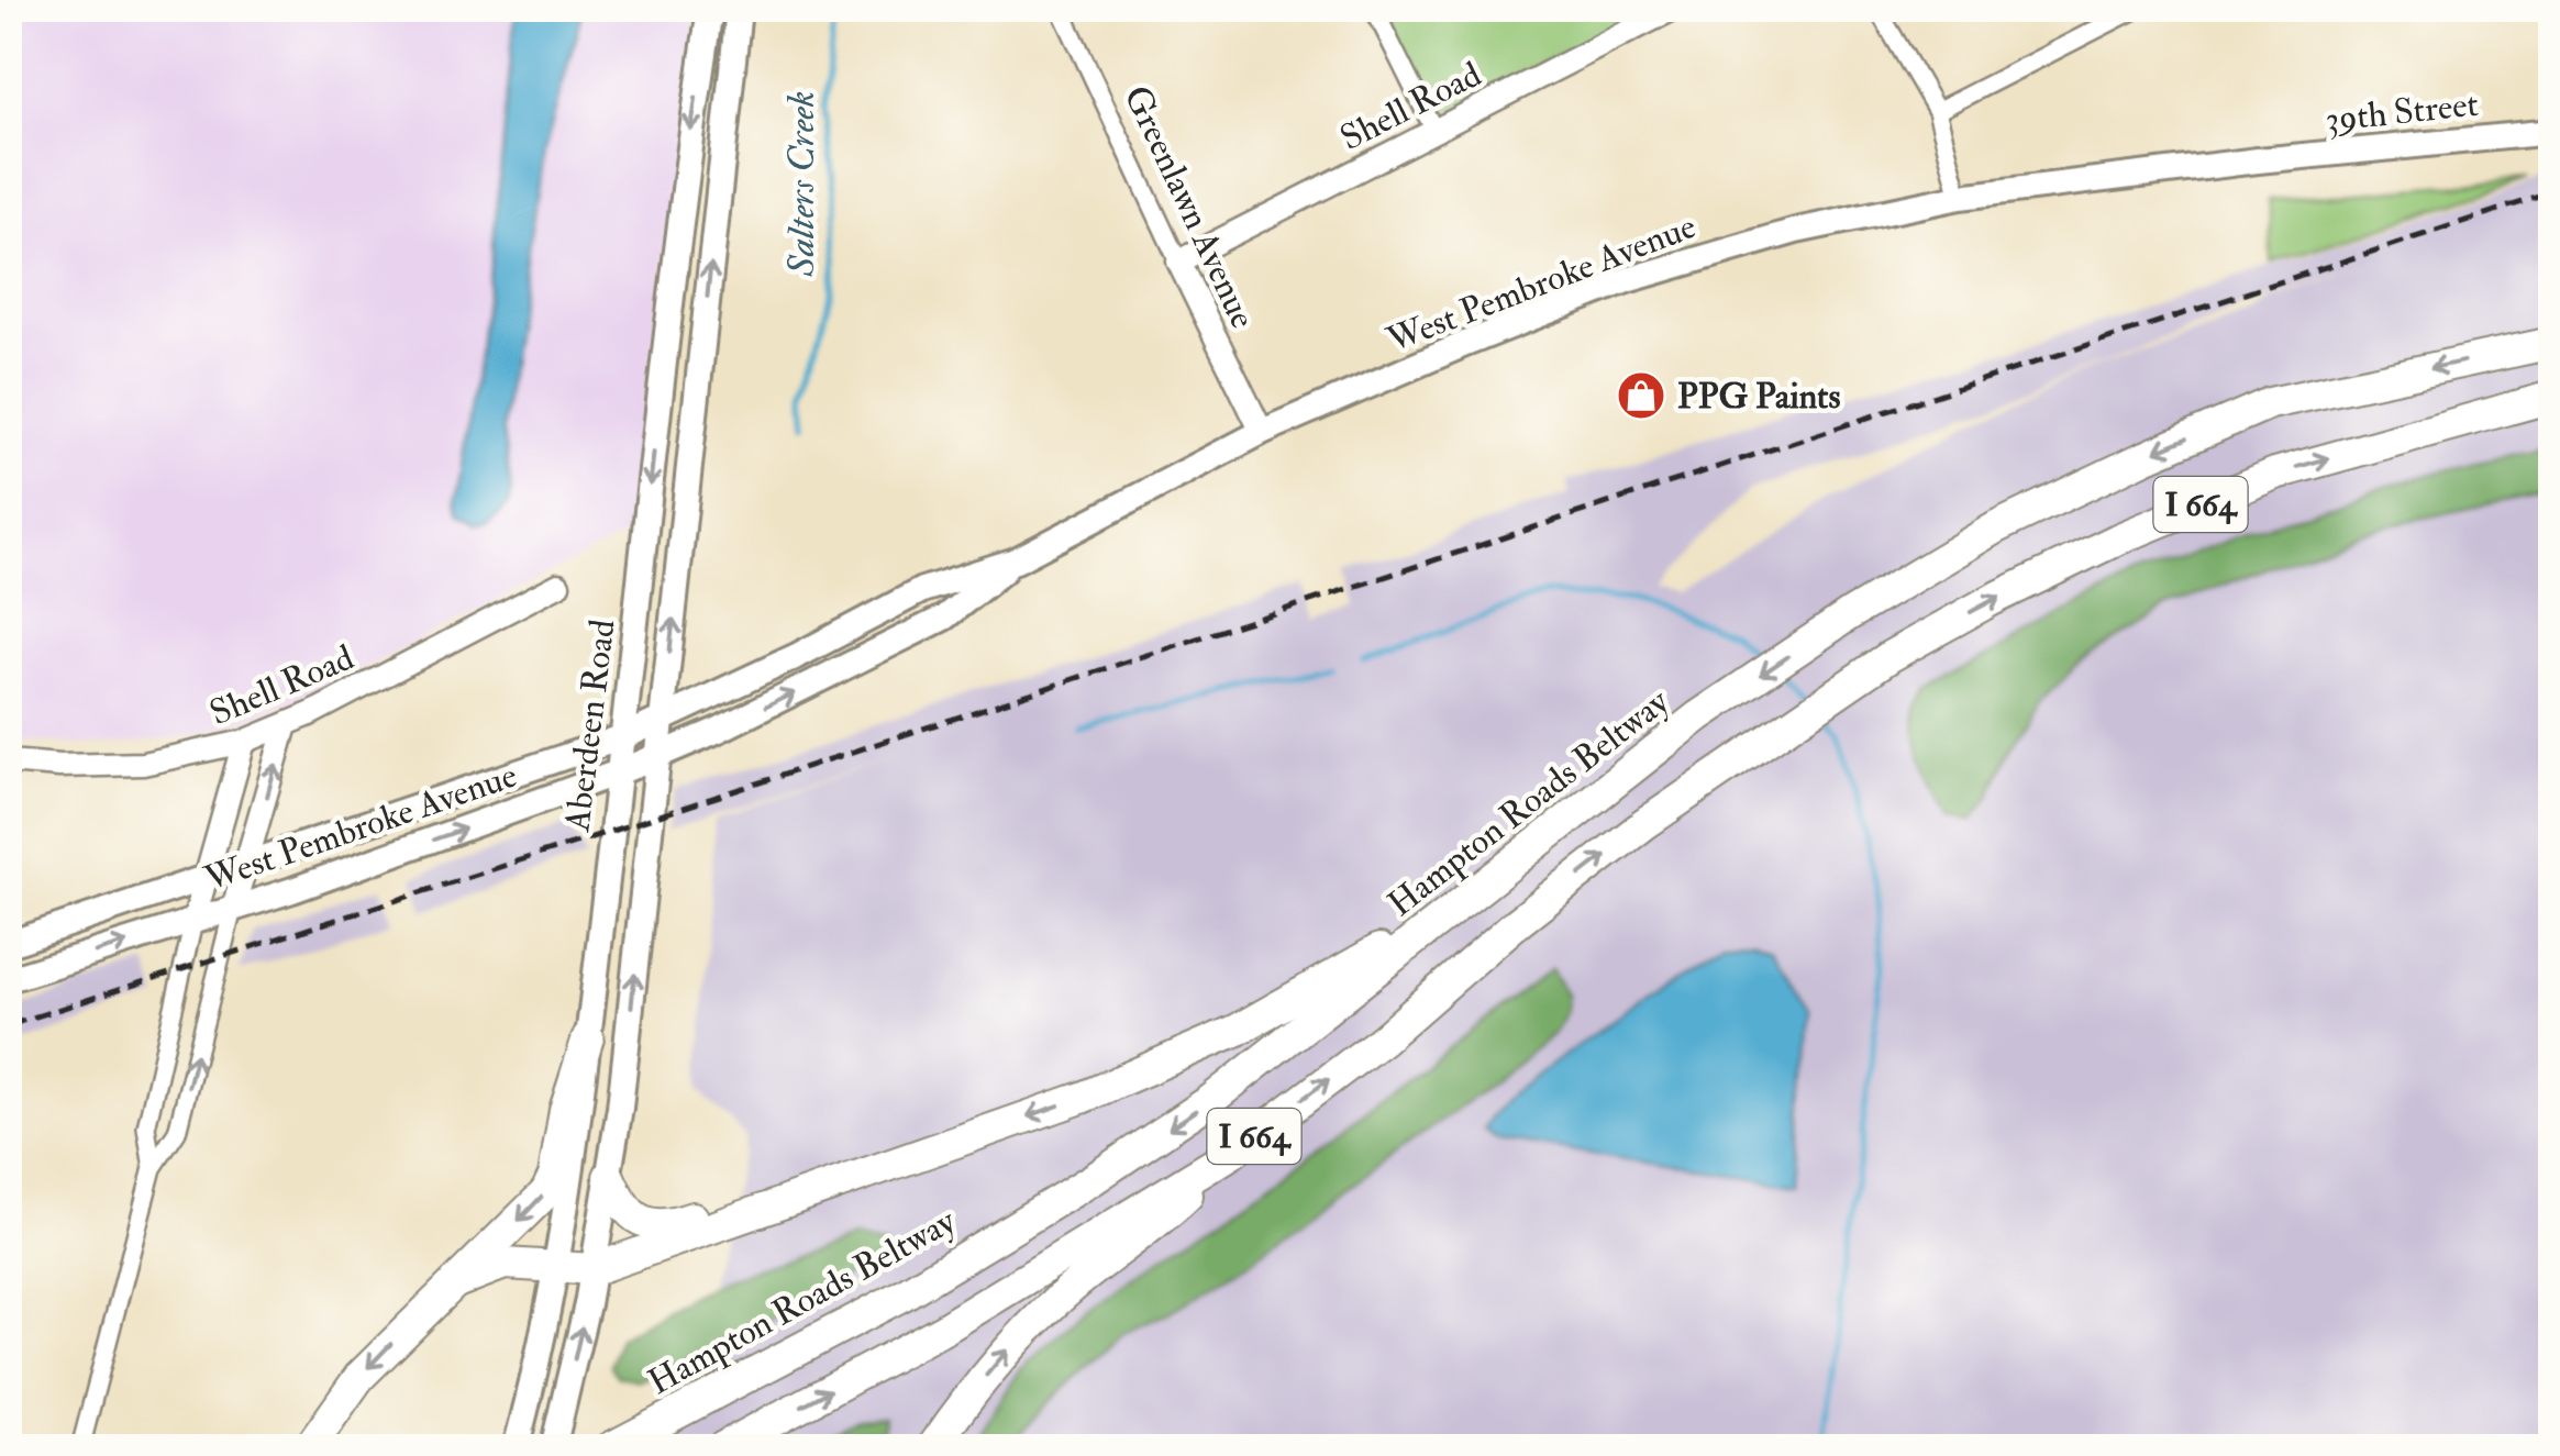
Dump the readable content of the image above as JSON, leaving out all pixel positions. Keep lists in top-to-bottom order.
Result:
{
  "streets": {
    "highway": ["I 664", "Hampton Roads Beltway"],
    "main road": ["39th Street", "West Pembroke Avenue", "Aberdeen Road"],
    "street": ["Shell Road", "Greenlawn Avenue"]
  },
  "crossings": [
    ["Shell Road", "Greenlawn Avenue"],
    ["39th Street", "West Pembroke Avenue"],
    ["Greenlawn Avenue", "West Pembroke Avenue"],
    ["West Pembroke Avenue", "Aberdeen Road"]
  ],
  "water": ["Salters Creek"],
  "places": {
    "shop": ["PPG Paints"]
  }
}
